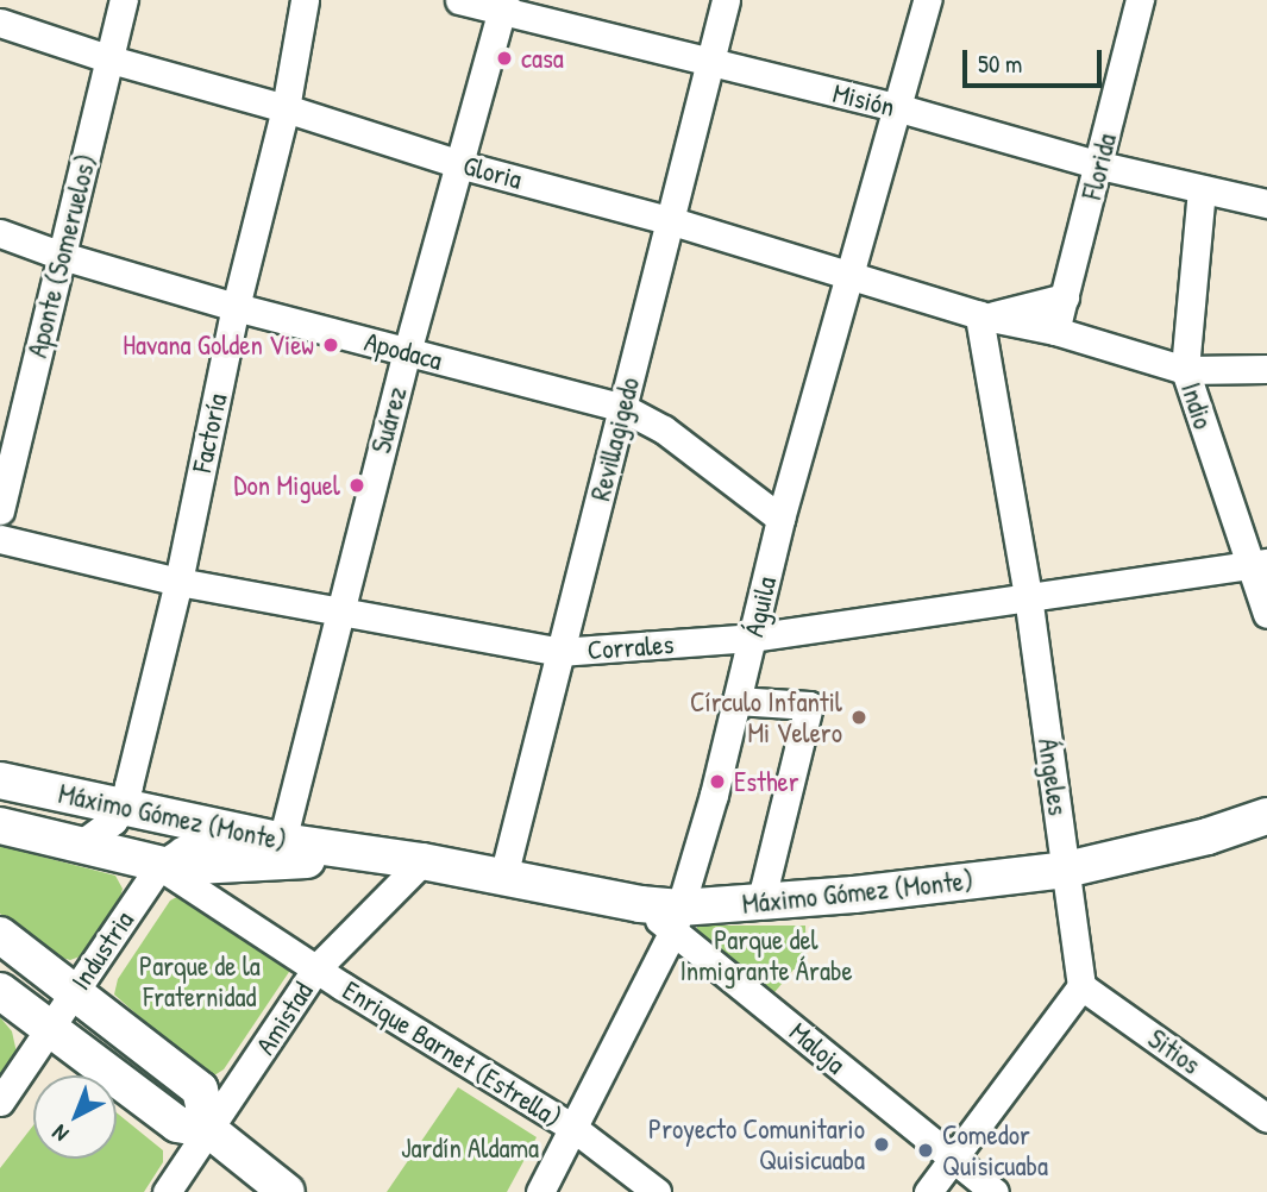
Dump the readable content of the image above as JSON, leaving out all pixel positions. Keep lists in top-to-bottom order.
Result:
{
  "streets": {
    "main road": ["Máximo Gómez (Monte)"],
    "street": [
      "Misión",
      "Florida",
      "Gloria",
      "Aponte (Someruelos)",
      "Apodaca",
      "Indio",
      "Suárez",
      "Factoría",
      "Revillagigedo",
      "Águila",
      "Corrales",
      "Ángeles",
      "Industria",
      "Amistad",
      "Maloja",
      "Sitios",
      "Enrique Barnet (Estrella)"
    ]
  },
  "crossings": [
    ["Misión", "Florida"],
    ["Misión", "Indio"],
    ["Misión", "Suárez"],
    ["Misión", "Revillagigedo"],
    ["Misión", "Águila"],
    ["Florida", "Gloria"],
    ["Gloria", "Aponte (Someruelos)"],
    ["Gloria", "Indio"],
    ["Gloria", "Suárez"],
    ["Gloria", "Factoría"],
    ["Gloria", "Revillagigedo"],
    ["Gloria", "Águila"],
    ["Gloria", "Ángeles"],
    ["Aponte (Someruelos)", "Apodaca"],
    ["Apodaca", "Suárez"],
    ["Apodaca", "Factoría"],
    ["Apodaca", "Revillagigedo"],
    ["Apodaca", "Águila"],
    ["Indio", "Corrales"],
    ["Suárez", "Corrales"],
    ["Suárez", "Máximo Gómez (Monte)"],
    ["Factoría", "Corrales"],
    ["Factoría", "Máximo Gómez (Monte)"],
    ["Revillagigedo", "Corrales"],
    ["Revillagigedo", "Máximo Gómez (Monte)"],
    ["Águila", "Corrales"],
    ["Águila", "Máximo Gómez (Monte)"],
    ["Águila", "Maloja"],
    ["Águila", "Enrique Barnet (Estrella)"],
    ["Corrales", "Ángeles"],
    ["Ángeles", "Máximo Gómez (Monte)"],
    ["Ángeles", "Sitios"],
    ["Máximo Gómez (Monte)", "Industria"],
    ["Máximo Gómez (Monte)", "Amistad"],
    ["Máximo Gómez (Monte)", "Maloja"],
    ["Máximo Gómez (Monte)", "Enrique Barnet (Estrella)"],
    ["Industria", "Enrique Barnet (Estrella)"],
    ["Amistad", "Enrique Barnet (Estrella)"]
  ],
  "parks": ["Parque del Inmigrante Árabe", "Parque de la Fraternidad", "Jardín Aldama"],
  "places": [
    "casa",
    "Havana Golden View",
    "Don Miguel",
    "Círculo Infantil Mi Velero",
    "Esther",
    "Proyecto Comunitario Quisicuaba",
    "Comedor Quisicuaba"
  ],
  "scale_bar": "50 m",
  "north": "bottom left"
}
